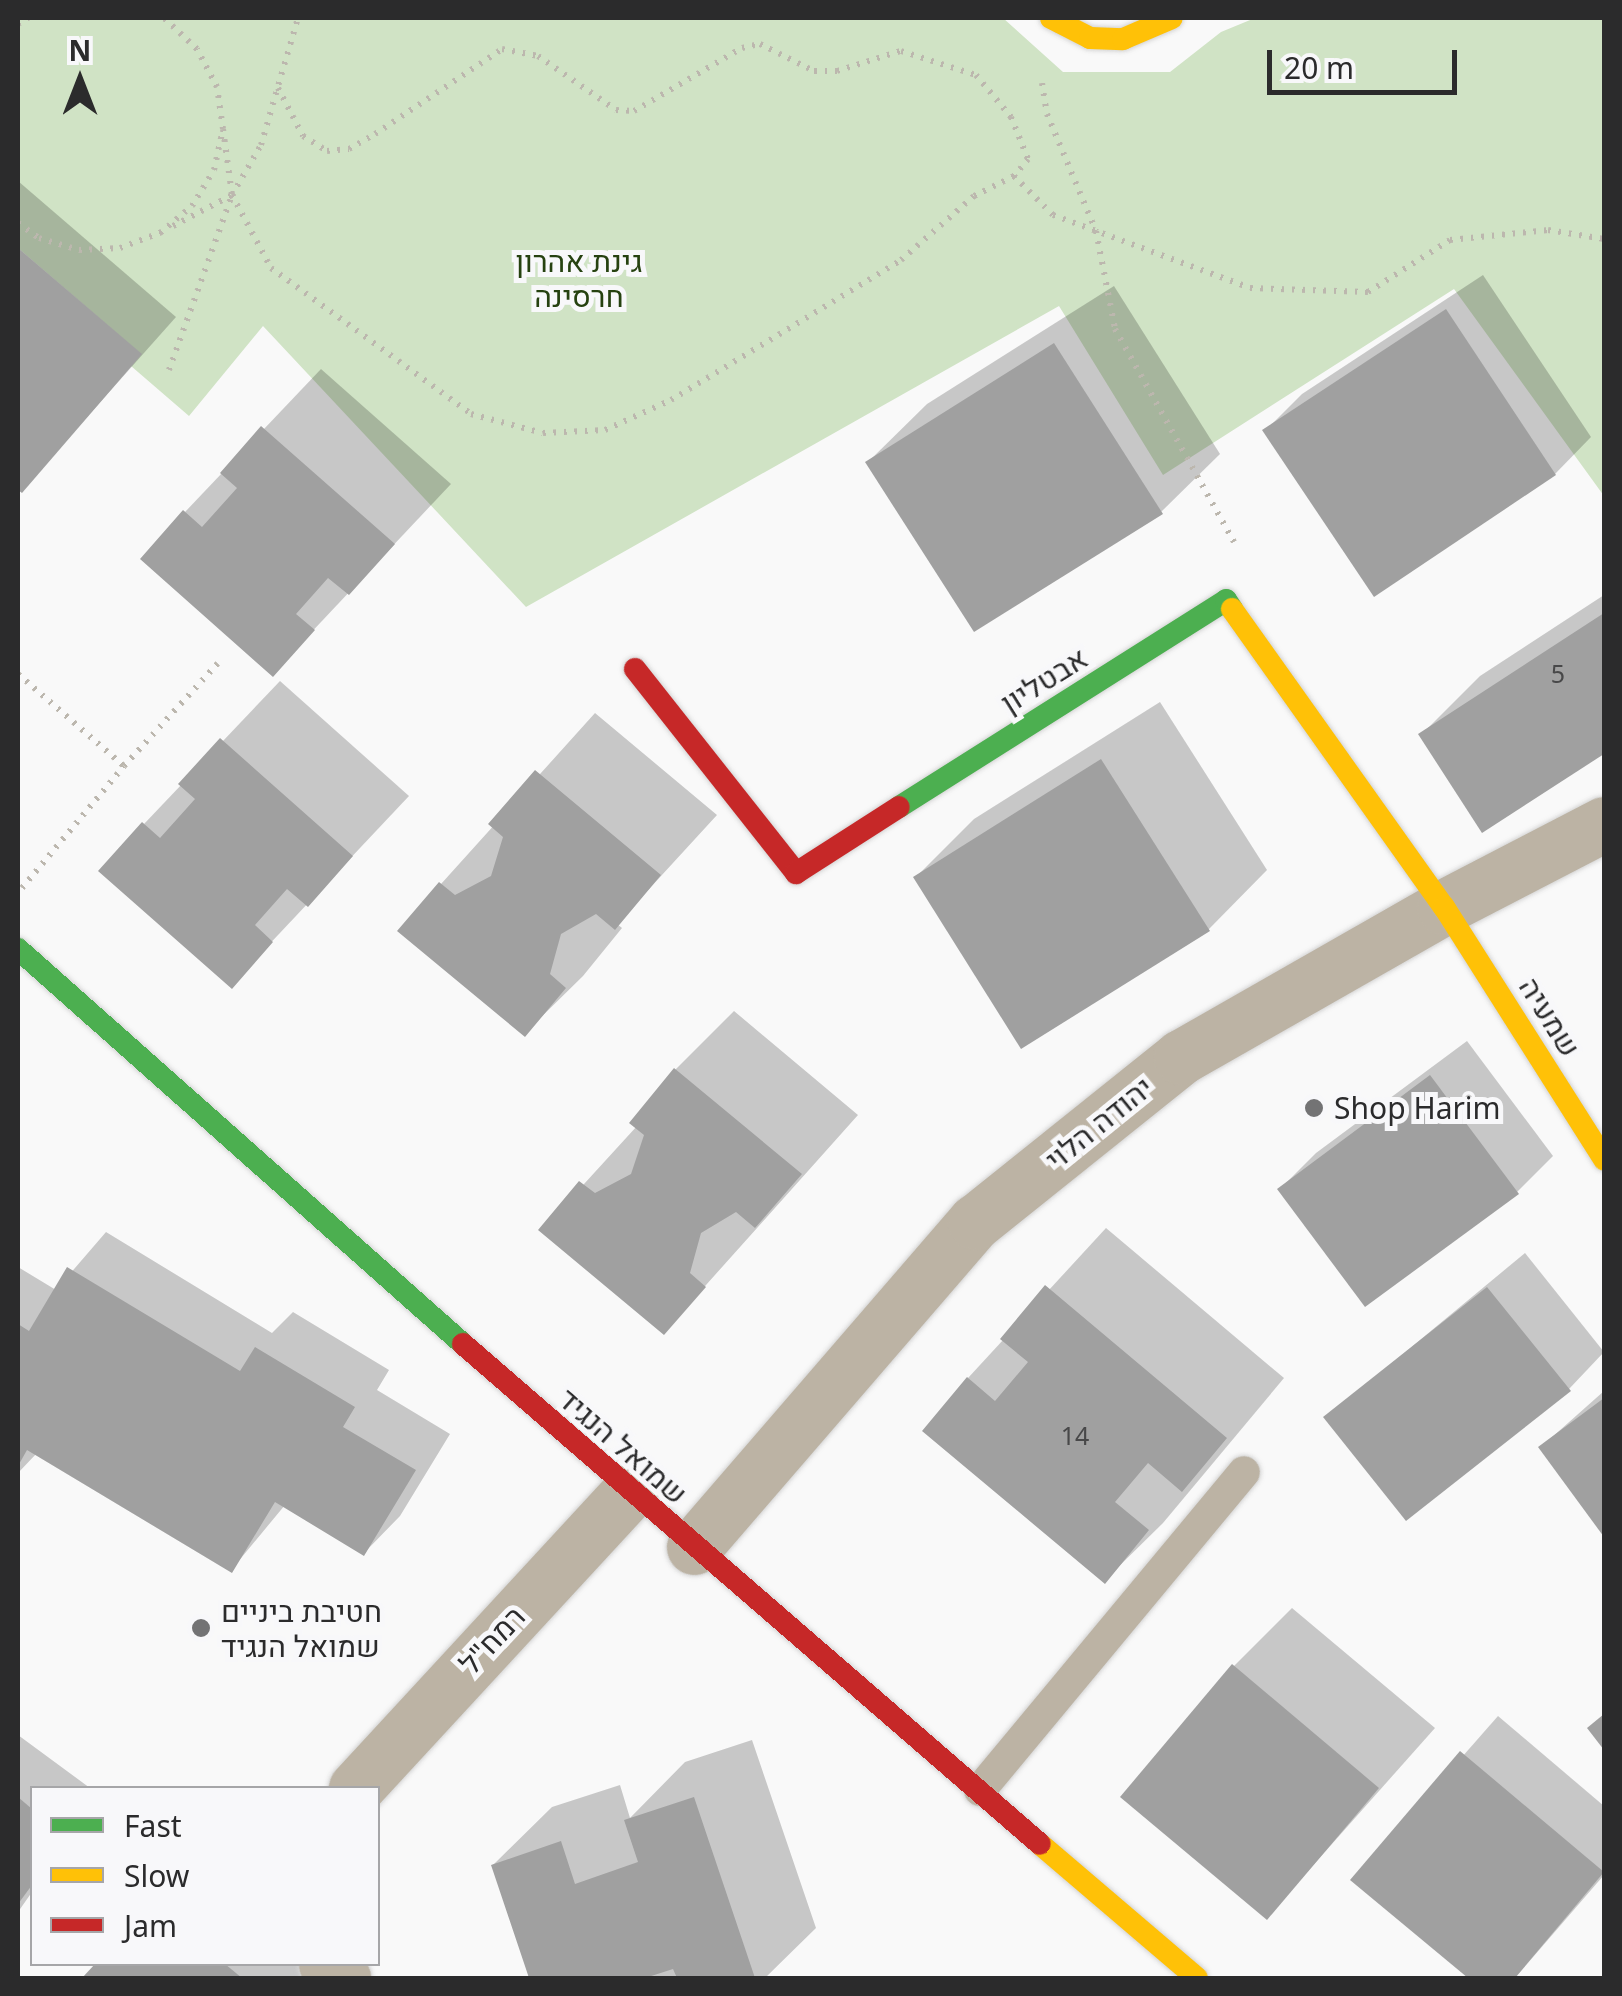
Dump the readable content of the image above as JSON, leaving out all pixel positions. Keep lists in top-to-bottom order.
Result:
{
  "streets": {
    "street": [
      "אבטליון",
      "שמעיה",
      "יהודה הלוי",
      "שמואל הנגיד",
      "רמח\"ל"
    ]
  },
  "crossings": [
    ["שמעיה", "יהודה הלוי"],
    ["יהודה הלוי", "שמואל הנגיד"],
    ["שמואל הנגיד", "רמח\"ל"]
  ],
  "parks": ["גינת אהרון חרסינה"],
  "places": ["Shop Harim", "חטיבת ביניים שמואל הנגיד"],
  "house_numbers": ["5", "14"],
  "legend": ["Fast", "Slow", "Jam"],
  "scale_bar": "20 m",
  "north": "top"
}
